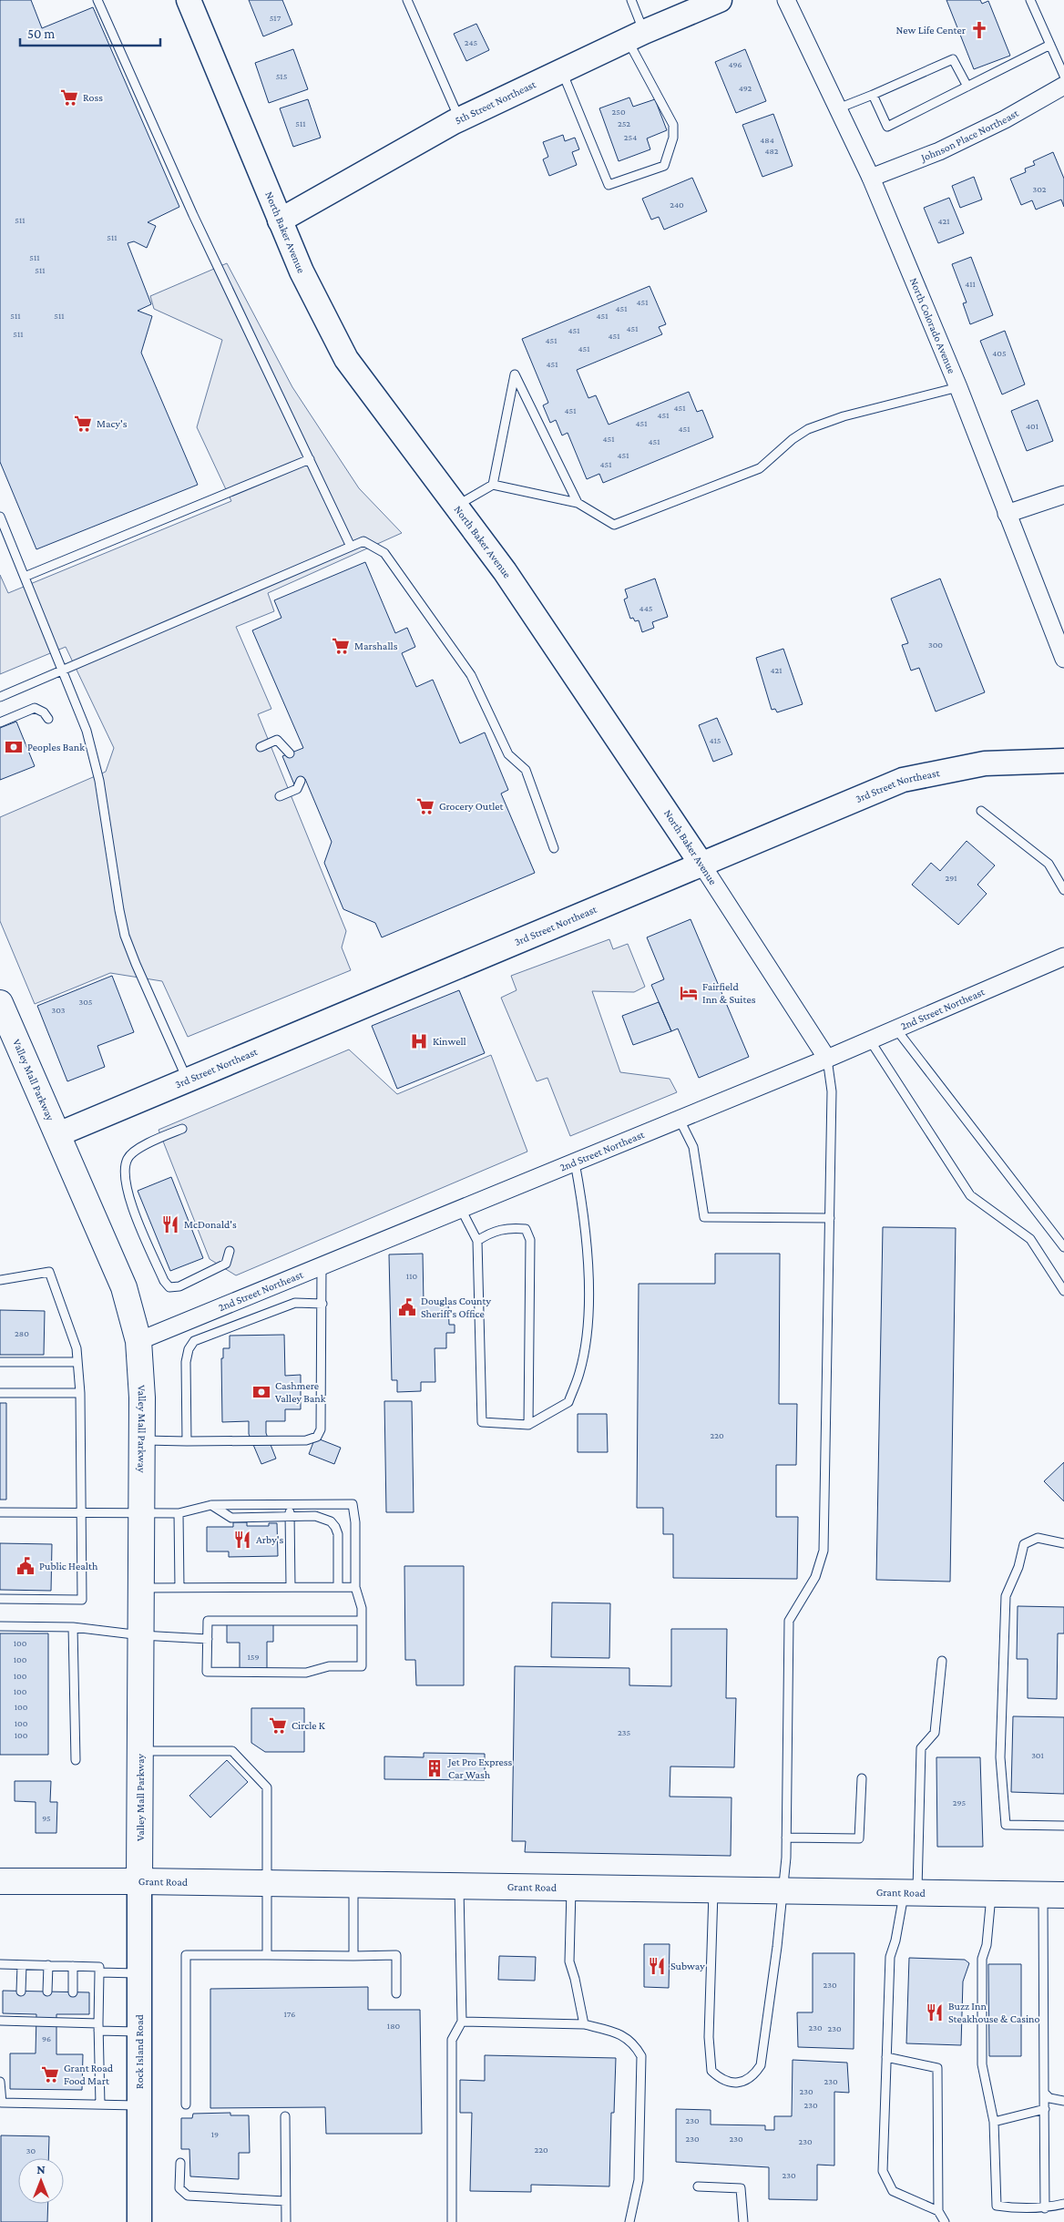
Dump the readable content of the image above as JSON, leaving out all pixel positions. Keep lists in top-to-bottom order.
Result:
{
  "streets": {
    "main road": ["Valley Mall Parkway", "Grant Road"],
    "street": [
      "5th Street Northeast",
      "Johnson Place Northeast",
      "North Baker Avenue",
      "North Colorado Avenue",
      "3rd Street Northeast",
      "2nd Street Northeast",
      "Rock Island Road"
    ]
  },
  "crossings": [
    ["5th Street Northeast", "North Baker Avenue"],
    ["Johnson Place Northeast", "North Colorado Avenue"],
    ["North Baker Avenue", "3rd Street Northeast"],
    ["North Baker Avenue", "2nd Street Northeast"],
    ["3rd Street Northeast", "Valley Mall Parkway"],
    ["2nd Street Northeast", "Valley Mall Parkway"],
    ["Valley Mall Parkway", "Grant Road"],
    ["Valley Mall Parkway", "Rock Island Road"],
    ["Grant Road", "Rock Island Road"]
  ],
  "places": {
    "church": ["New Life Center"],
    "supermarket": [
      "Ross",
      "Macy's",
      "Marshalls",
      "Grocery Outlet",
      "Circle K",
      "Grant Road Food Mart"
    ],
    "bank": ["Peoples Bank", "Cashmere Valley Bank"],
    "hotel": ["Fairfield Inn & Suites"],
    "hospital": ["Kinwell"],
    "restaurant": [
      "McDonald's",
      "Arby's",
      "Subway",
      "Buzz Inn Steakhouse & Casino"
    ],
    "public building": ["Douglas County Sheriff's Office", "Public Health"],
    "building": ["Jet Pro Express Car Wash"]
  },
  "house_numbers": [
    "517",
    "245",
    "496",
    "515",
    "492",
    "250",
    "511",
    "252",
    "254",
    "484",
    "482",
    "302",
    "240",
    "511",
    "421",
    "511",
    "511",
    "511",
    "411",
    "451",
    "451",
    "511",
    "511",
    "451",
    "451",
    "451",
    "511",
    "451",
    "451",
    "451",
    "405",
    "451",
    "451",
    "451",
    "451",
    "451",
    "401",
    "451",
    "451",
    "451",
    "451",
    "451",
    "445",
    "300",
    "421",
    "415",
    "291",
    "305",
    "303",
    "110",
    "280",
    "220",
    "100",
    "159",
    "100",
    "100",
    "100",
    "100",
    "100",
    "235",
    "100",
    "301",
    "295",
    "95",
    "230",
    "176",
    "180",
    "230",
    "230",
    "96",
    "230",
    "230",
    "230",
    "230",
    "19",
    "230",
    "230",
    "230",
    "220",
    "30",
    "230"
  ],
  "scale_bar": "50 m",
  "north": "top"
}
